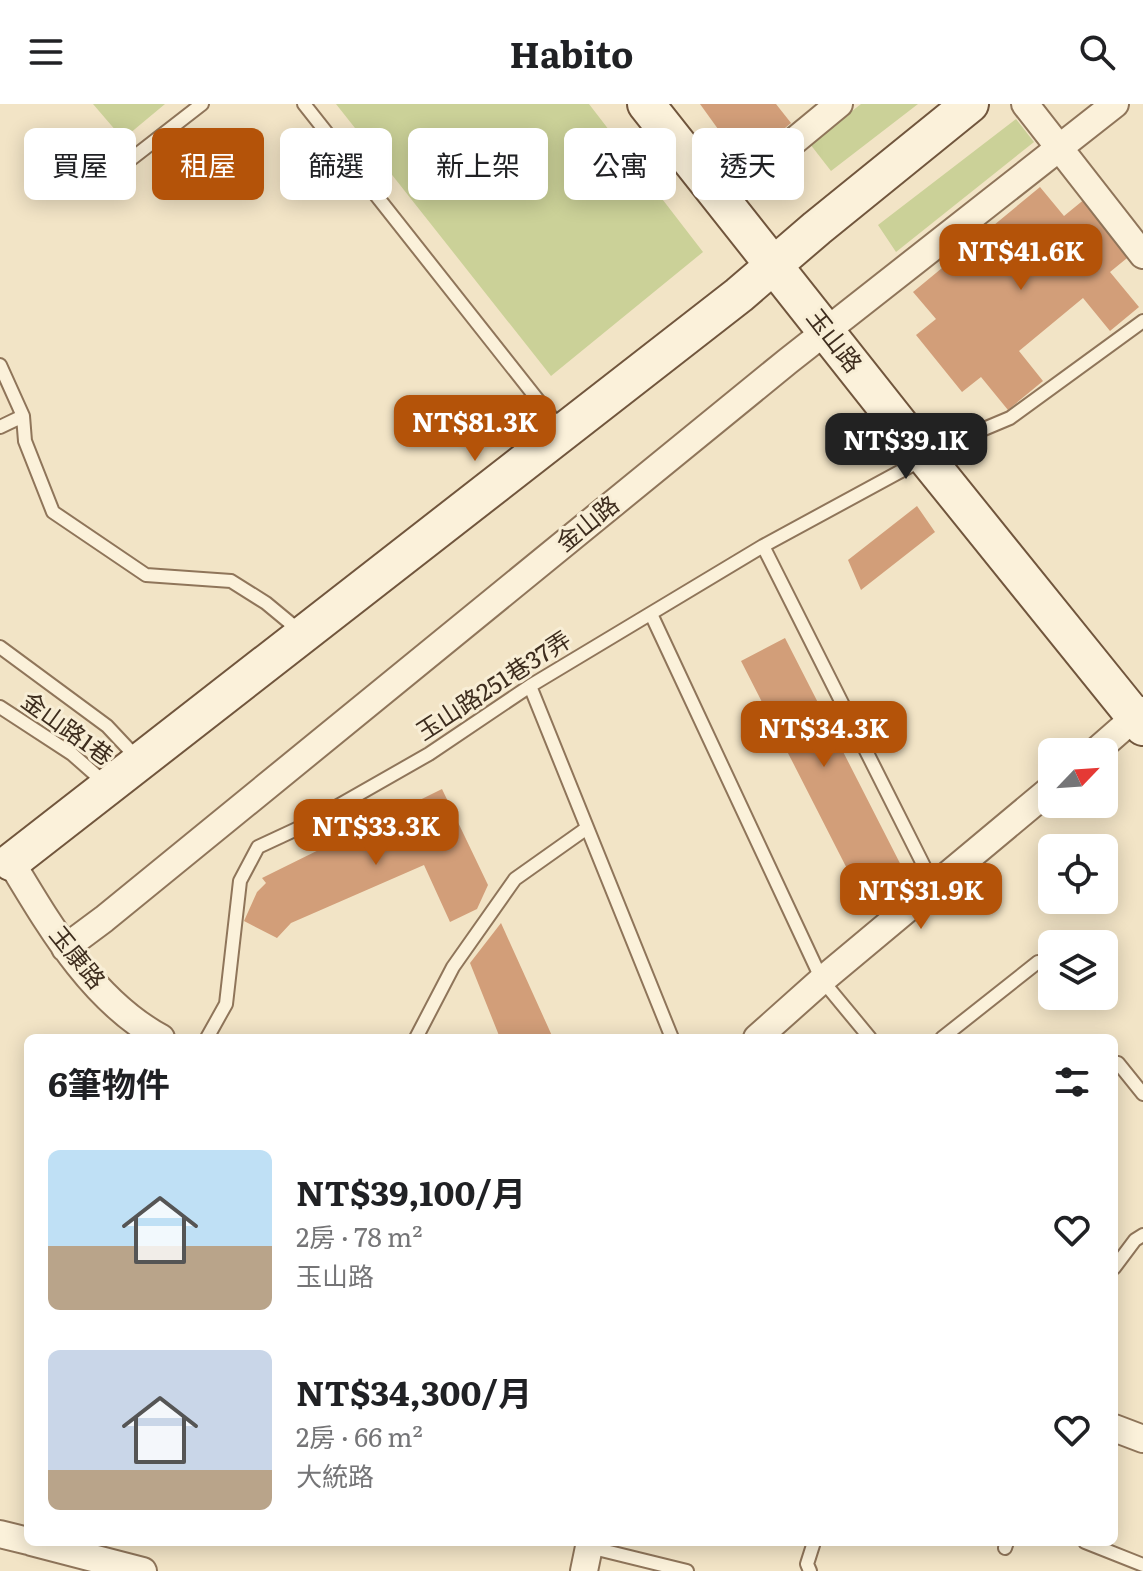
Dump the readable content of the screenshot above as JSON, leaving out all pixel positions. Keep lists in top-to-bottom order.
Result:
{
  "streets": {
    "street": ["玉山路", "金山路", "玉康路"],
    "lane": ["玉山路251巷37弄", "金山路1巷"]
  },
  "crossings": [
    ["玉山路", "金山路"],
    ["玉山路", "玉山路251巷37弄"],
    ["金山路", "玉康路"]
  ],
  "north": "top right",
  "page": {
    "header": "Habito",
    "chip": [
      "買屋",
      "租屋",
      "篩選",
      "新上架",
      "公寓",
      "透天"
    ],
    "price": [
      "NT$41.6K",
      "NT$81.3K",
      "NT$39.1K",
      "NT$34.3K",
      "NT$33.3K",
      "NT$31.9K"
    ],
    "heading": "6筆物件",
    "list": [
      {
        "name": "NT$39,100/月",
        "note": "2房 · 78 m² · 玉山路"
      },
      {
        "name": "NT$34,300/月",
        "note": "2房 · 66 m² · 大統路"
      }
    ]
  }
}
